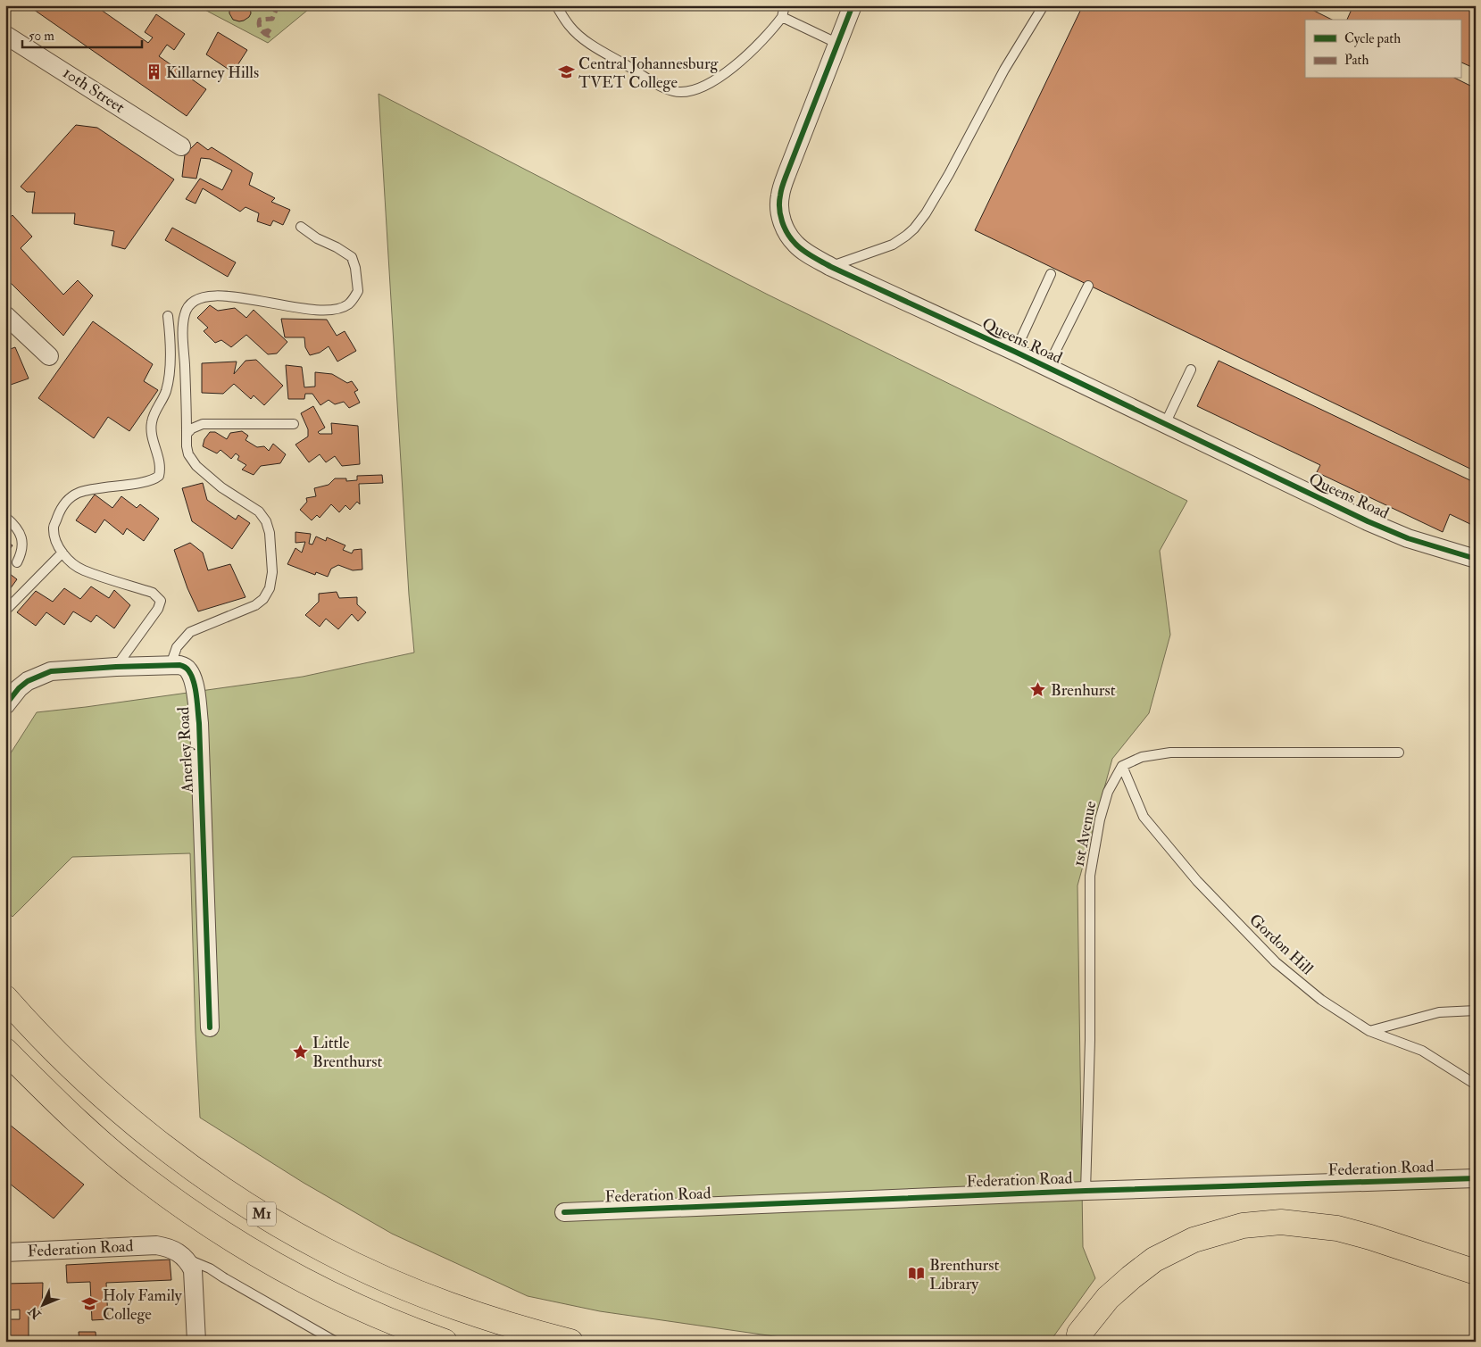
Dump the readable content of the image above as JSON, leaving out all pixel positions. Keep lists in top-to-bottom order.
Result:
{
  "streets": {
    "highway": ["M1"],
    "street": [
      "10th Street",
      "Queens Road",
      "Anerley Road",
      "Federation Road"
    ],
    "lane": ["1st Avenue", "Gordon Hill"]
  },
  "crossings": [
    ["1st Avenue", "Gordon Hill"],
    ["1st Avenue", "Federation Road"]
  ],
  "places": {
    "building": ["Killarney Hills"],
    "school or university": ["Central Johannesburg TVET College", "Holy Family College"],
    "place": ["Brenhurst", "Little Brenthurst"],
    "library": ["Brenthurst Library"]
  },
  "legend": ["Cycle path", "Path"],
  "scale_bar": "50 m",
  "north": "bottom left"
}
